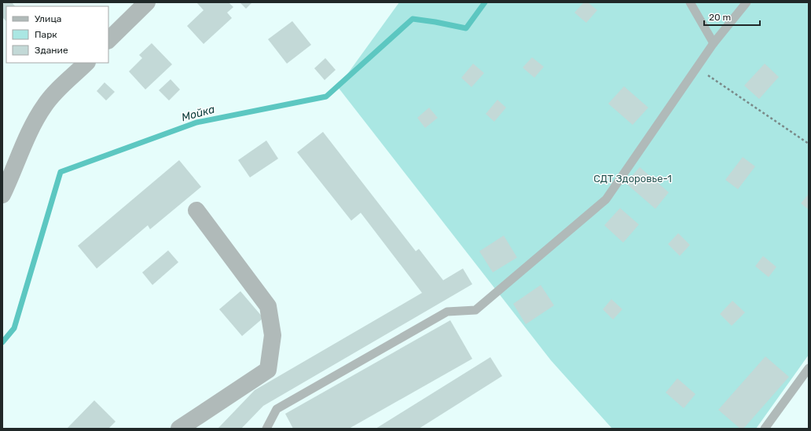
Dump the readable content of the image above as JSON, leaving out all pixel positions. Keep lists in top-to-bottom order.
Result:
{
  "water": ["Мойка"],
  "parks": ["СДТ Здоровье-1"],
  "legend": ["Улица", "Парк", "Здание"],
  "scale_bar": "20 m"
}
